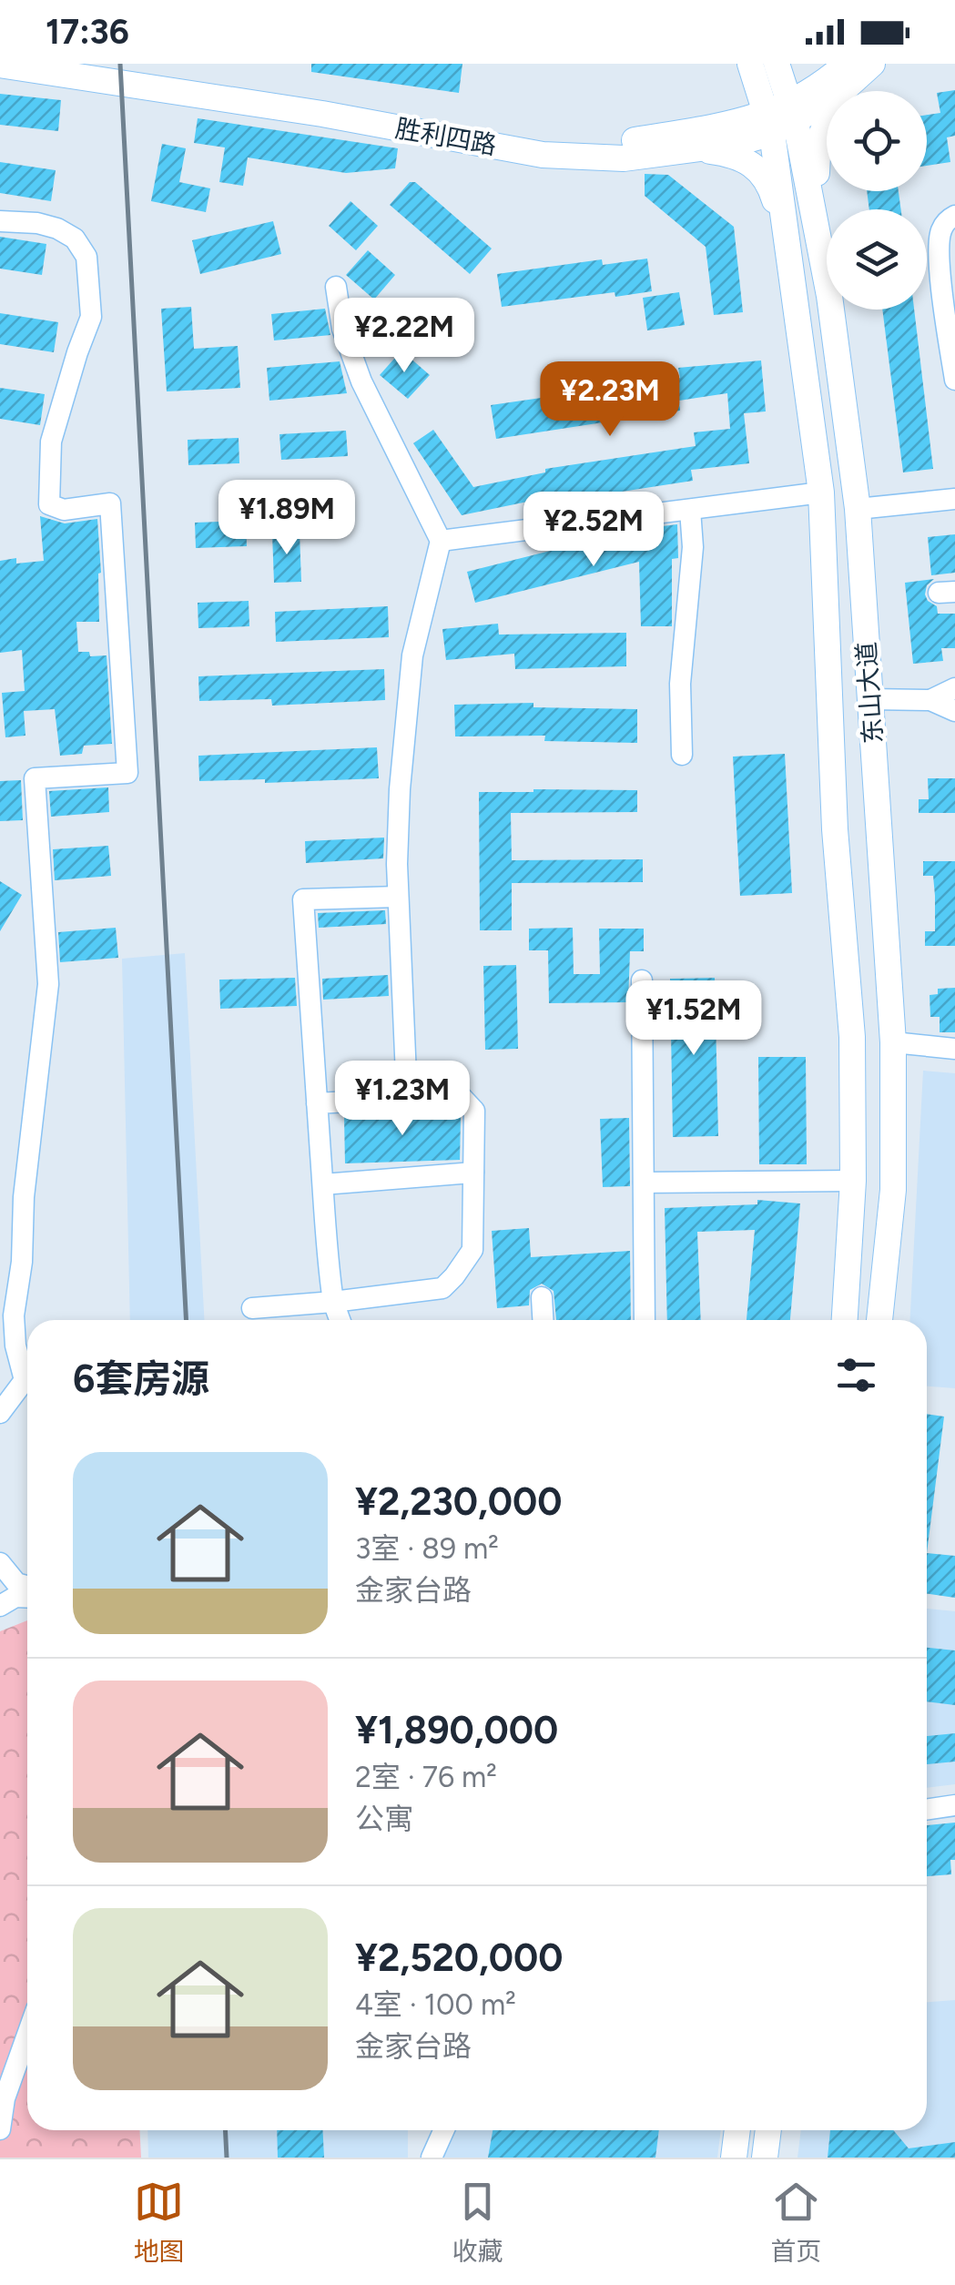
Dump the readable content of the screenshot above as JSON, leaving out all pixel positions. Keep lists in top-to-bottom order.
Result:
{
  "streets": {
    "main road": ["胜利四路", "东山大道"]
  },
  "crossings": [
    ["胜利四路", "东山大道"]
  ],
  "page": {
    "status": "17:36",
    "price": [
      "¥2.22M",
      "¥2.23M",
      "¥1.89M",
      "¥2.52M",
      "¥1.52M",
      "¥1.23M"
    ],
    "heading": "6套房源",
    "list": [
      {
        "name": "¥2,230,000",
        "note": "3室 · 89 m² · 金家台路"
      },
      {
        "name": "¥1,890,000",
        "note": "2室 · 76 m² · 公寓"
      },
      {
        "name": "¥2,520,000",
        "note": "4室 · 100 m² · 金家台路"
      }
    ],
    "tabs": ["地图", "收藏", "首页"]
  }
}
